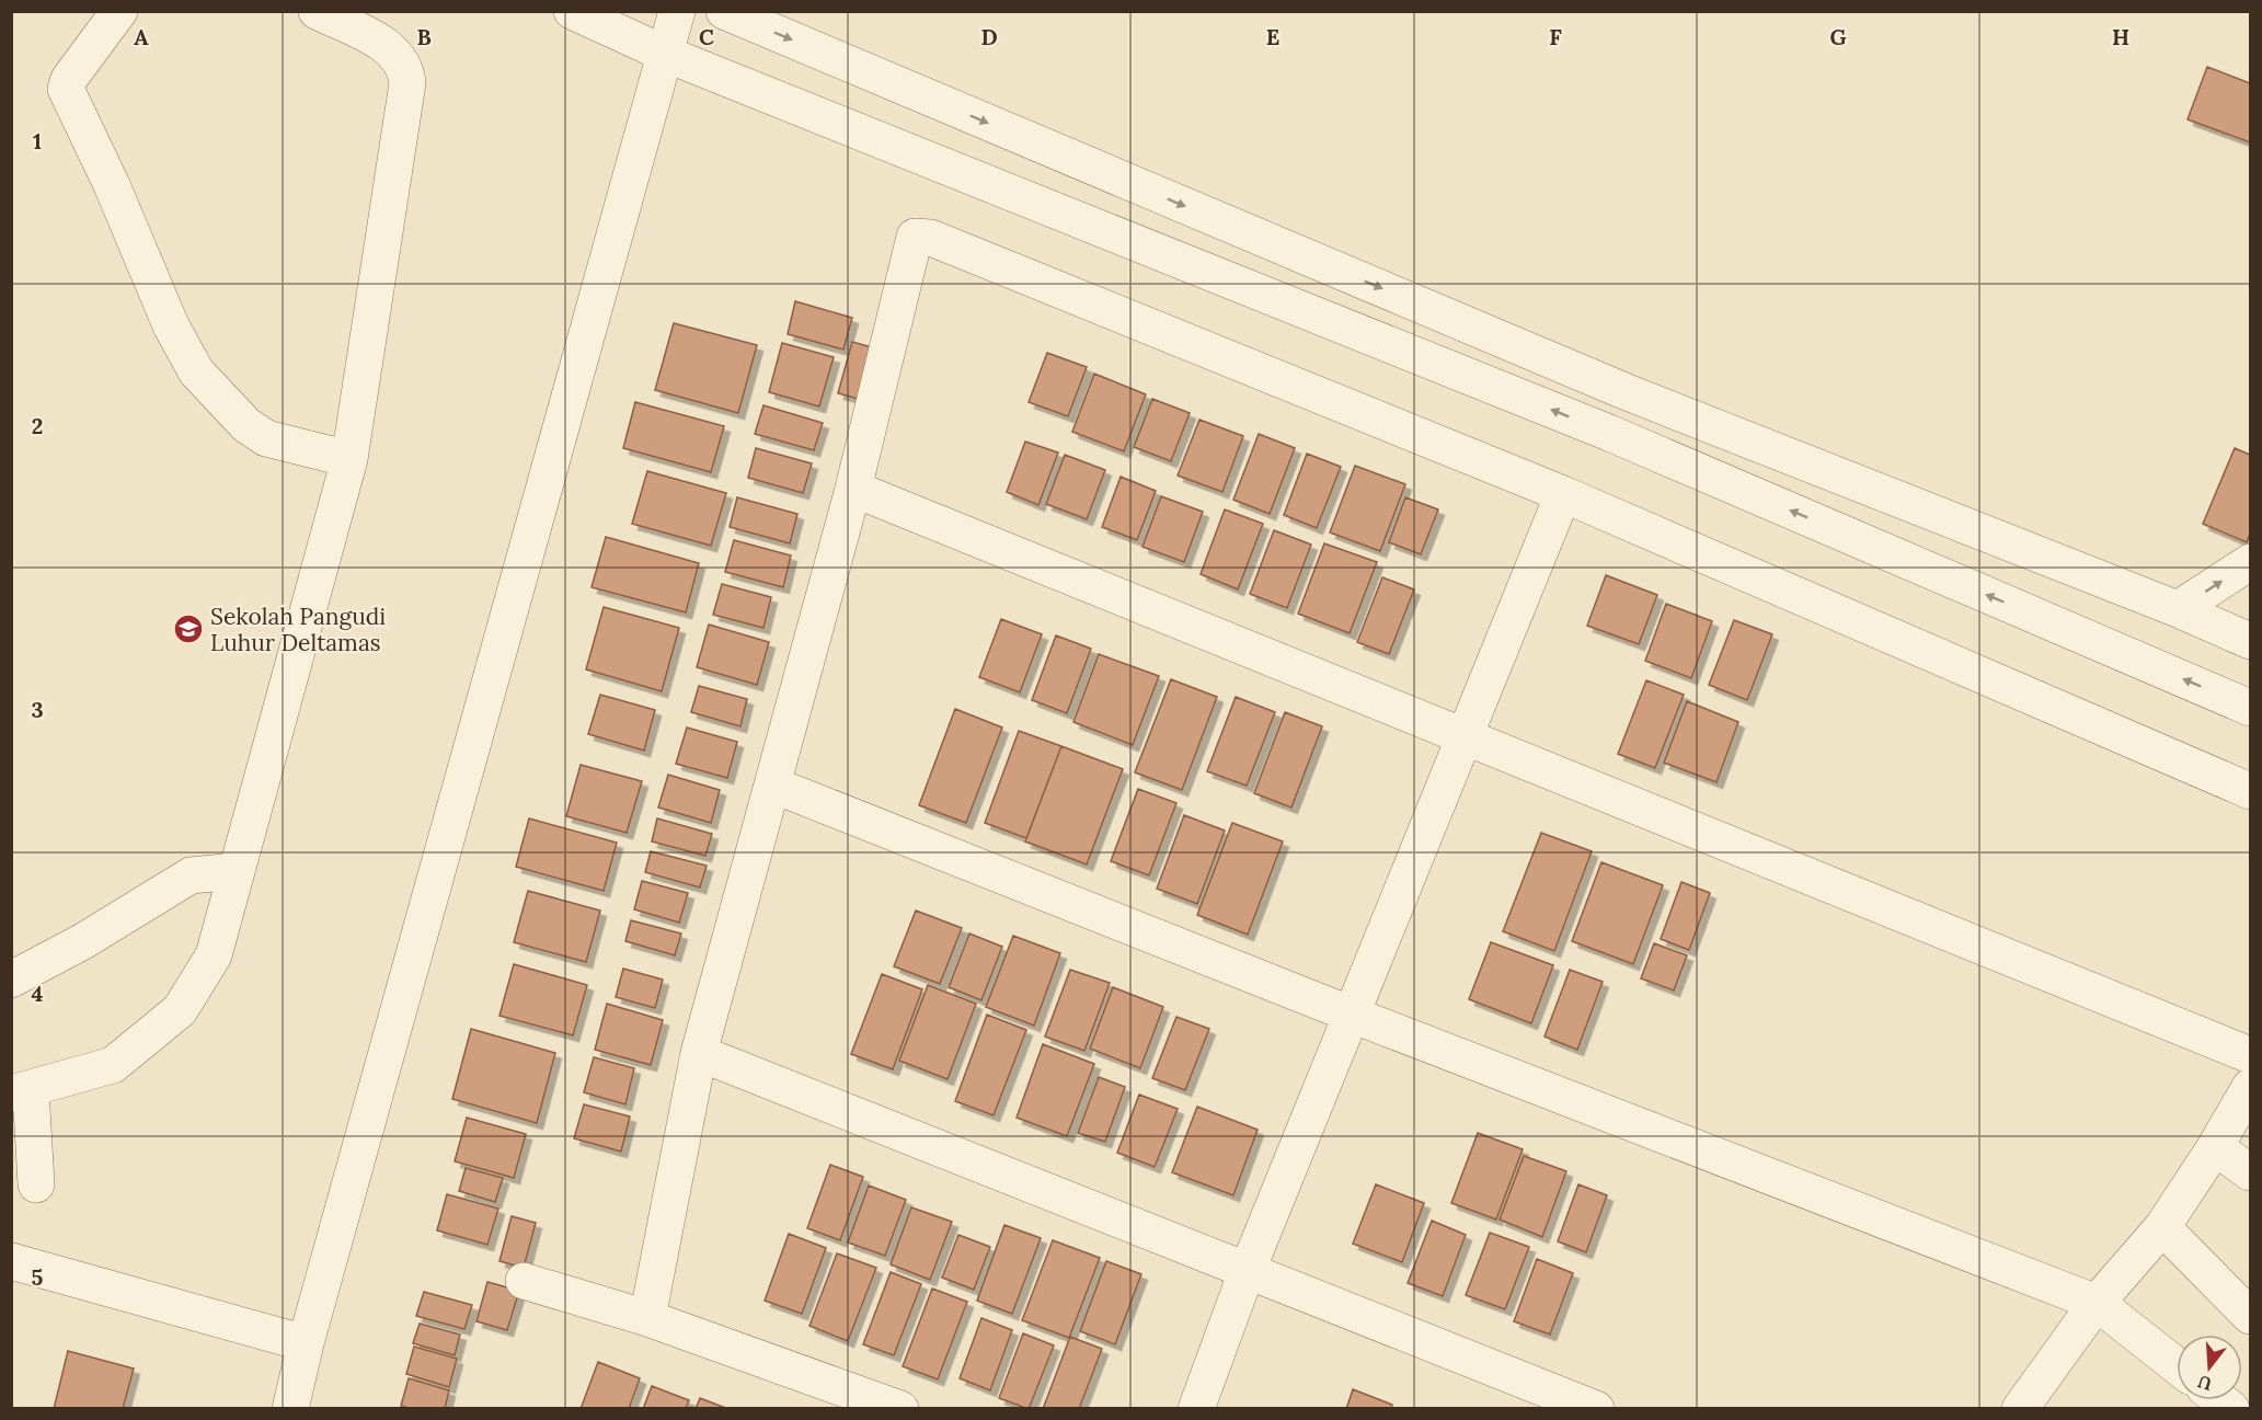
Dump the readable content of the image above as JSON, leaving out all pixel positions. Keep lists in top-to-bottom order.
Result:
{
  "places": {
    "school or university": ["Sekolah Pangudi Luhur Deltamas"]
  },
  "north": "bottom",
  "grid": {
    "columns": [
      "A",
      "B",
      "C",
      "D",
      "E",
      "F",
      "G",
      "H"
    ],
    "rows": [
      "1",
      "2",
      "3",
      "4",
      "5"
    ]
  }
}
